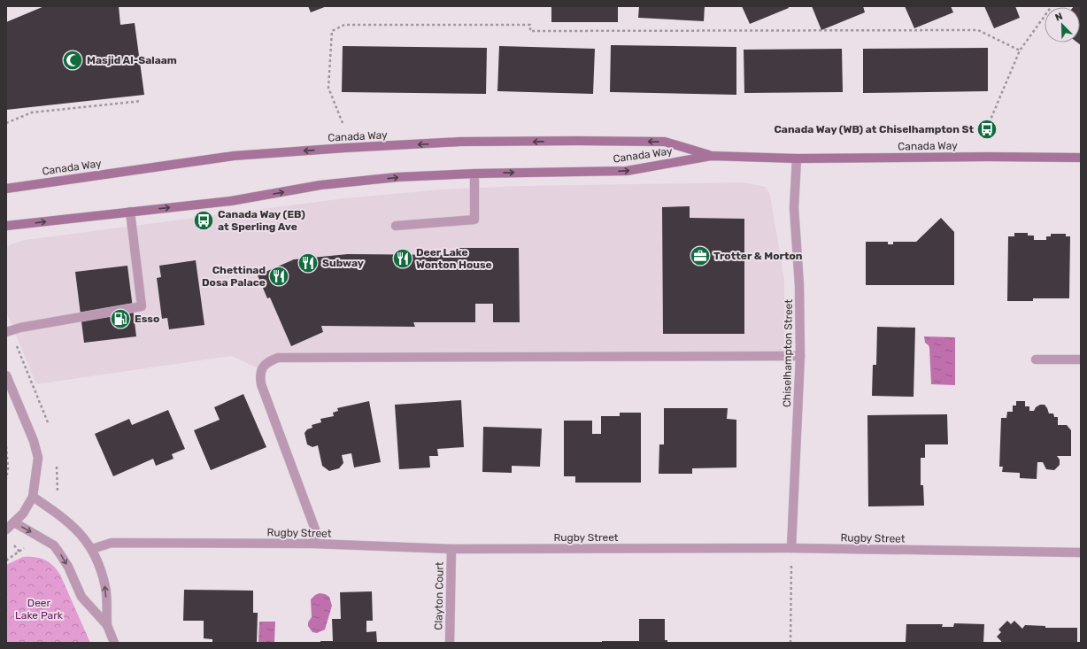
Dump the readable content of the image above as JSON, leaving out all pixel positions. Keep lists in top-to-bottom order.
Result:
{
  "streets": {
    "main road": ["Canada Way"],
    "street": ["Chiselhampton Street", "Rugby Street", "Clayton Court"]
  },
  "crossings": [
    ["Canada Way", "Chiselhampton Street"],
    ["Chiselhampton Street", "Rugby Street"],
    ["Rugby Street", "Clayton Court"]
  ],
  "parks": ["Deer Lake Park"],
  "places": {
    "mosque": ["Masjid Al-Salaam"],
    "bus stop": ["Canada Way (WB) at Chiselhampton St", "Canada Way (EB) at Sperling Ave"],
    "office": ["Trotter & Morton"],
    "restaurant": ["Deer Lake Wonton House", "Subway", "Chettinad Dosa Palace"],
    "fuel station": ["Esso"]
  },
  "north": "top left"
}
